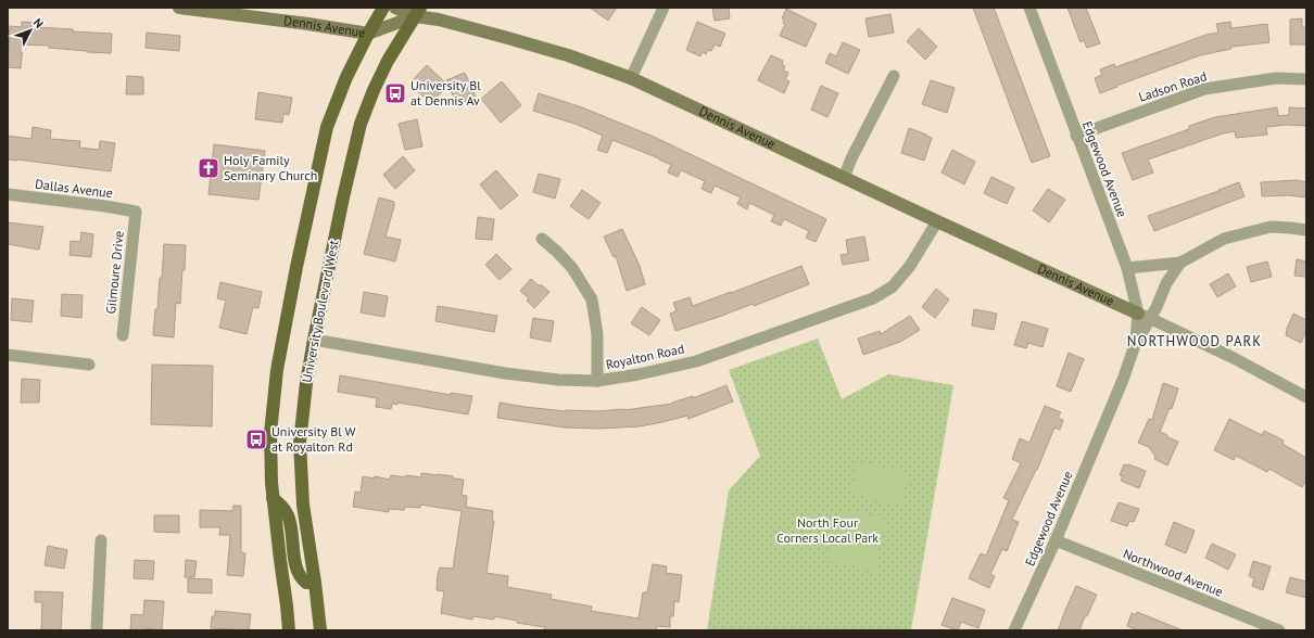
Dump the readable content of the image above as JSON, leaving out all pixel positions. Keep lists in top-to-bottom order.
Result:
{
  "streets": {
    "main road": ["University Boulevard West"],
    "street": [
      "Dennis Avenue",
      "Ladson Road",
      "Edgewood Avenue",
      "Dallas Avenue",
      "Gilmoure Drive",
      "Royalton Road",
      "Northwood Avenue"
    ]
  },
  "crossings": [
    ["Dennis Avenue", "Edgewood Avenue"],
    ["Dennis Avenue", "University Boulevard West"],
    ["Dennis Avenue", "Royalton Road"],
    ["Ladson Road", "Edgewood Avenue"],
    ["Edgewood Avenue", "Northwood Avenue"],
    ["Dallas Avenue", "Gilmoure Drive"],
    ["University Boulevard West", "Royalton Road"]
  ],
  "districts": ["NORTHWOOD PARK"],
  "parks": ["North Four Corners Local Park"],
  "places": {
    "bus stop": ["University Bl at Dennis Av", "University Bl W at Royalton Rd"],
    "church": ["Holy Family Seminary Church"]
  },
  "north": "top right"
}
